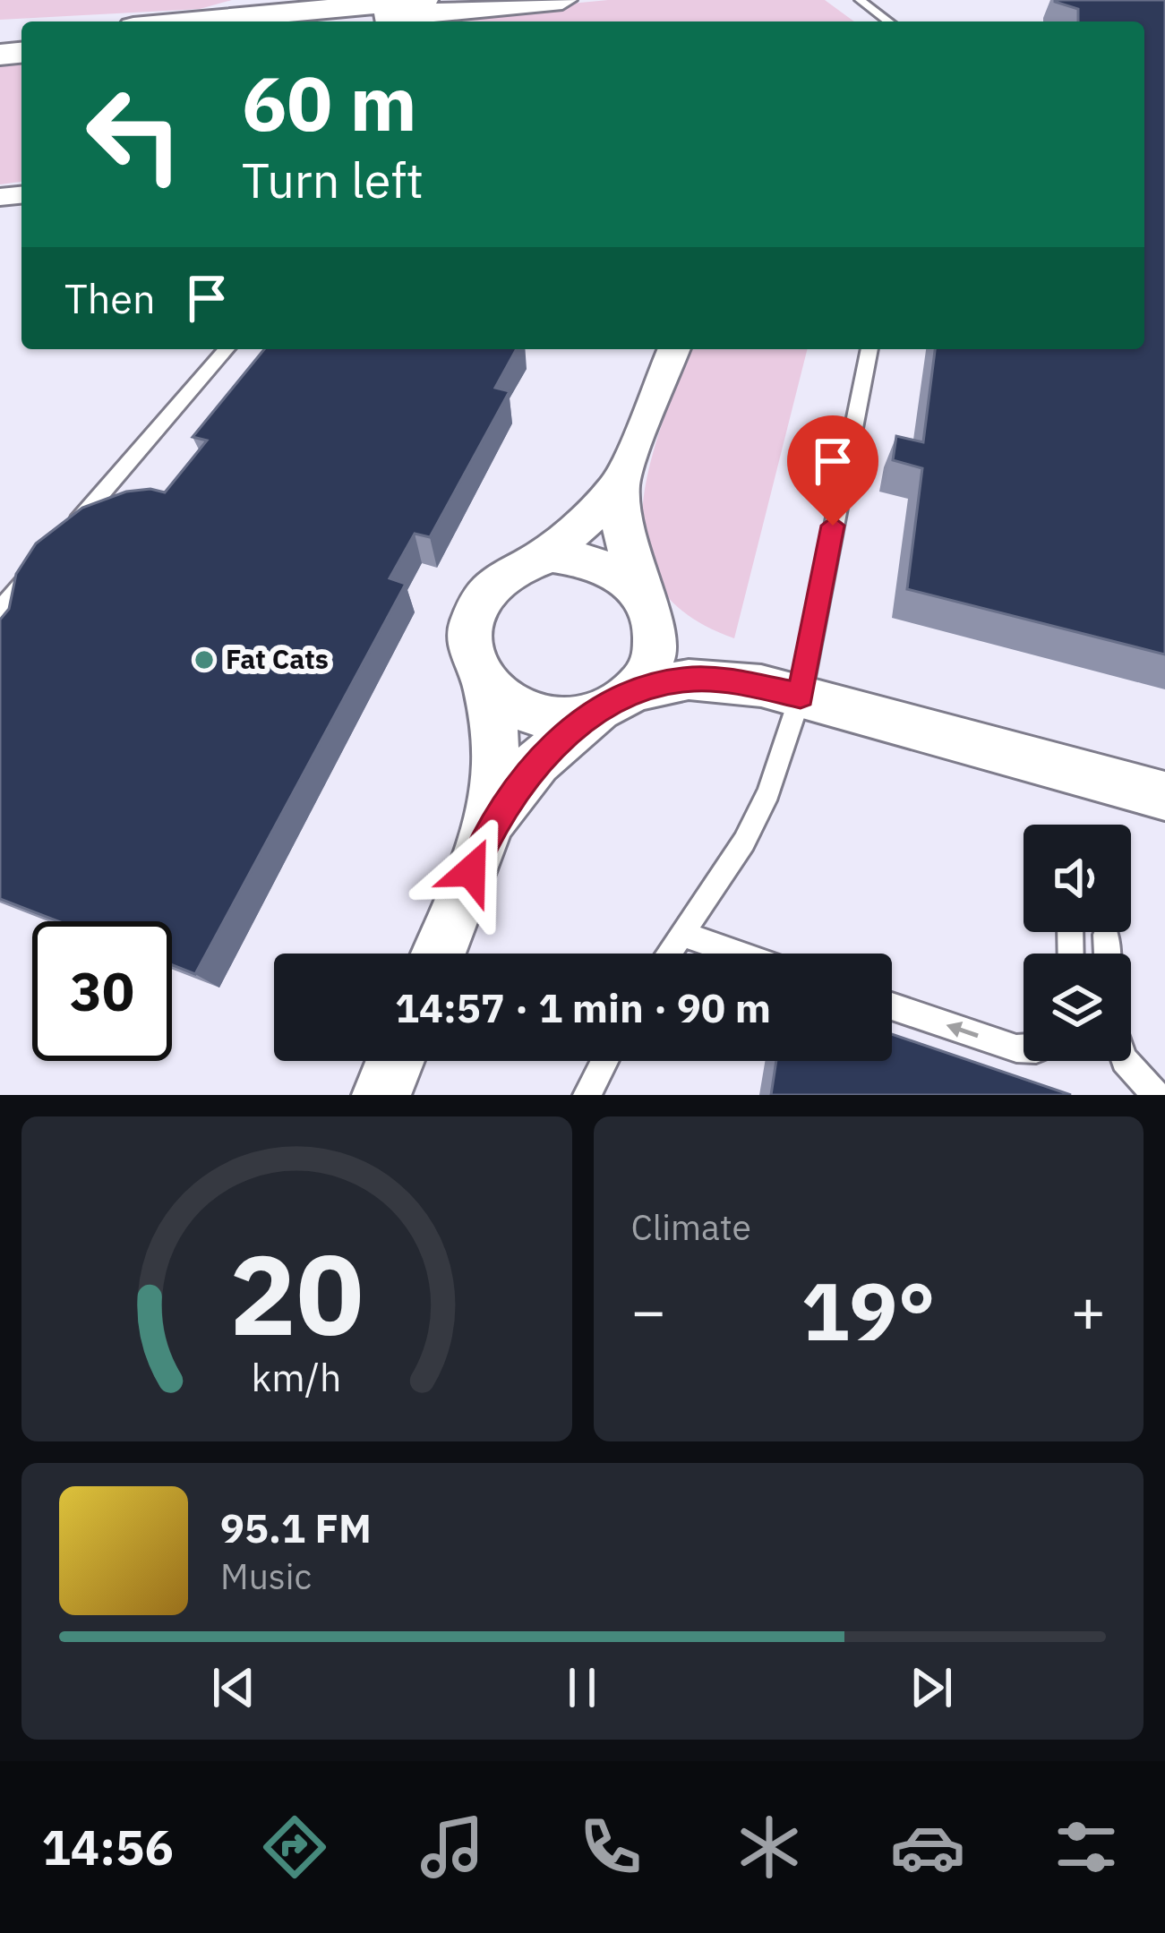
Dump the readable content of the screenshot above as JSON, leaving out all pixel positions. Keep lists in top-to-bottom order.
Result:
{
  "places": ["Fat Cats"],
  "page": {
    "turn": ["60 m", "Turn left"],
    "then": "Then",
    "limit": "30",
    "trip": "14:57 · 1 min · 90 m",
    "tile": "Climate",
    "heat": ["−", "19°", "+"],
    "song": ["95.1 FM", "Music"],
    "tabs": "14:56",
    "gauge": ["20", "km/h"]
  }
}
